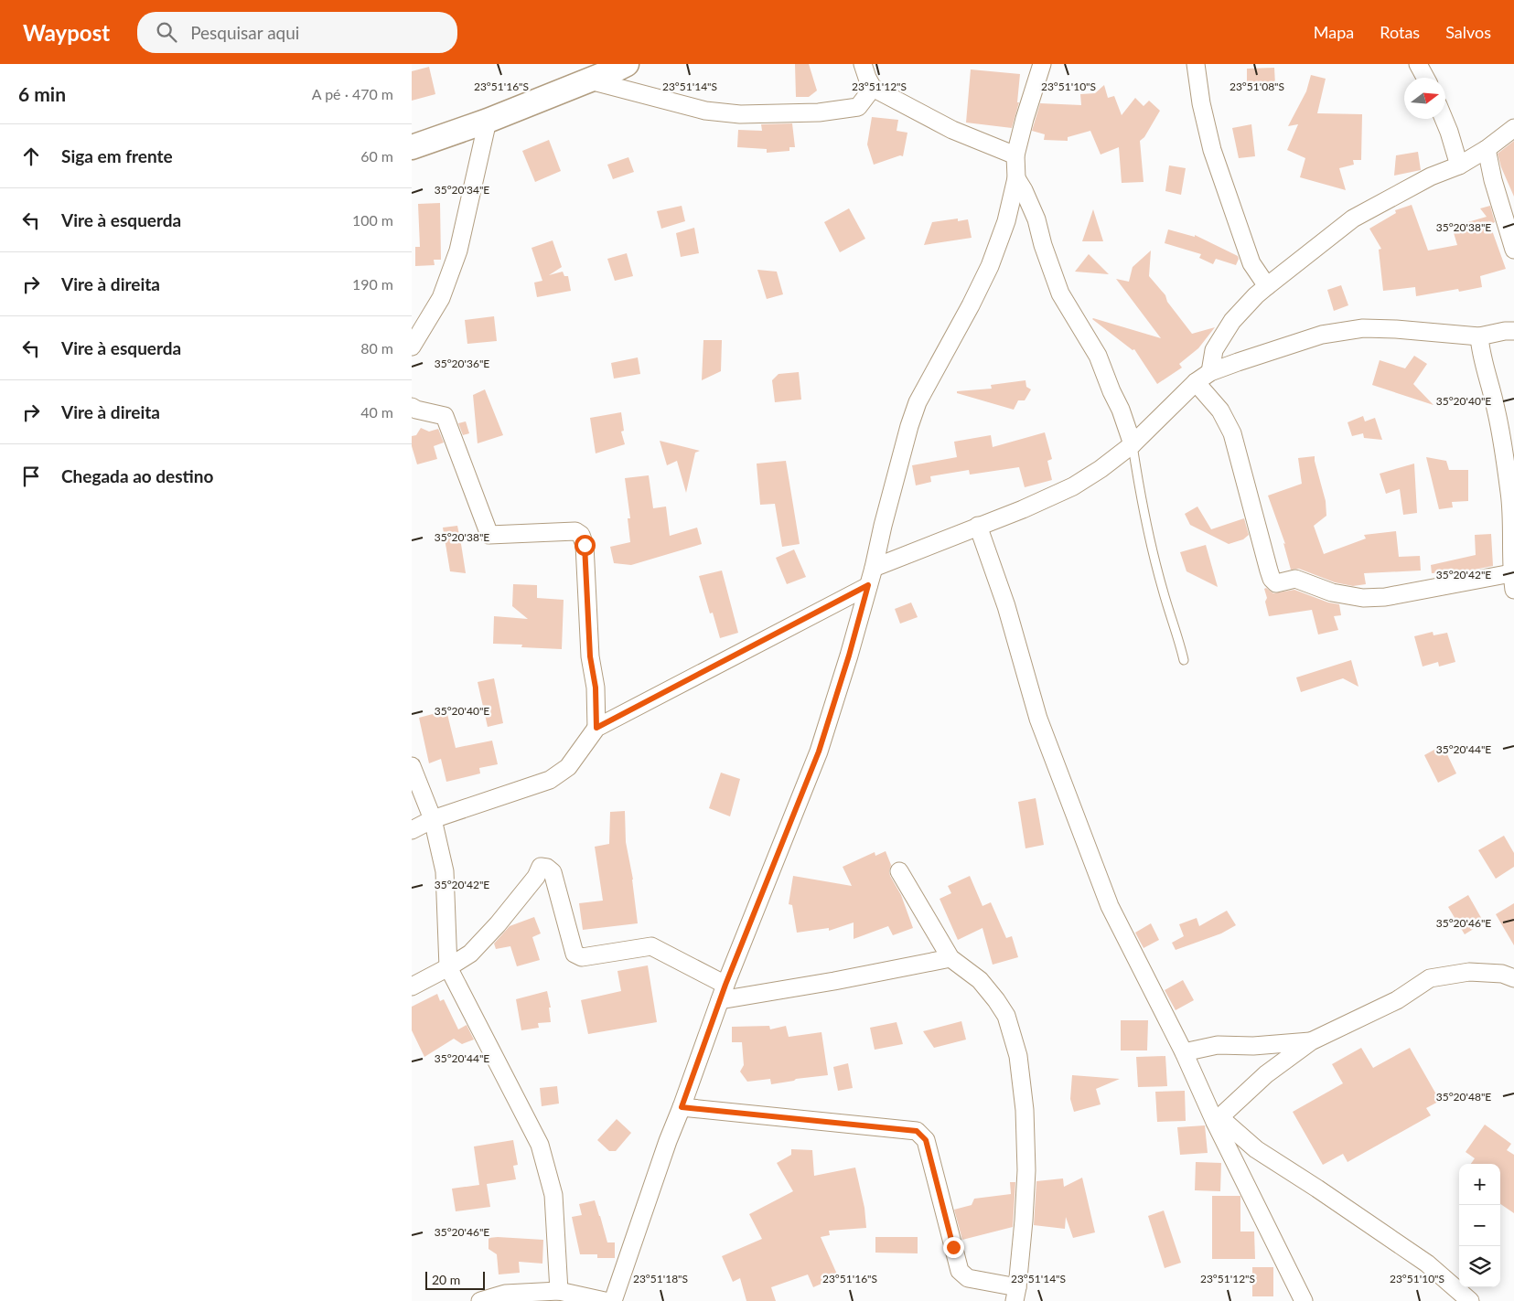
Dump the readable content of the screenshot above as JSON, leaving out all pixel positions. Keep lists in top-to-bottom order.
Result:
{
  "scale_bar": "20 m",
  "north": "right",
  "page": {
    "header": "Waypost",
    "search": "Pesquisar aqui",
    "nav": ["Mapa", "Rotas", "Salvos"],
    "heading": ["6 min", "A pé · 470 m"],
    "list": [
      ["Siga em frente", "60 m"],
      ["Vire à esquerda", "100 m"],
      ["Vire à direita", "190 m"],
      ["Vire à esquerda", "80 m"],
      ["Vire à direita", "40 m"],
      "Chegada ao destino"
    ],
    "map_buttons": ["+", "−"],
    "scale": "20 m"
  },
  "coordinates": [
    "23°51'16\"S",
    "23°51'14\"S",
    "23°51'12\"S",
    "23°51'10\"S",
    "23°51'08\"S",
    "35°20'34\"E",
    "35°20'38\"E",
    "35°20'36\"E",
    "35°20'40\"E",
    "35°20'42\"E",
    "35°20'44\"E",
    "35°20'46\"E",
    "35°20'48\"E",
    "23°51'18\"S"
  ]
}
